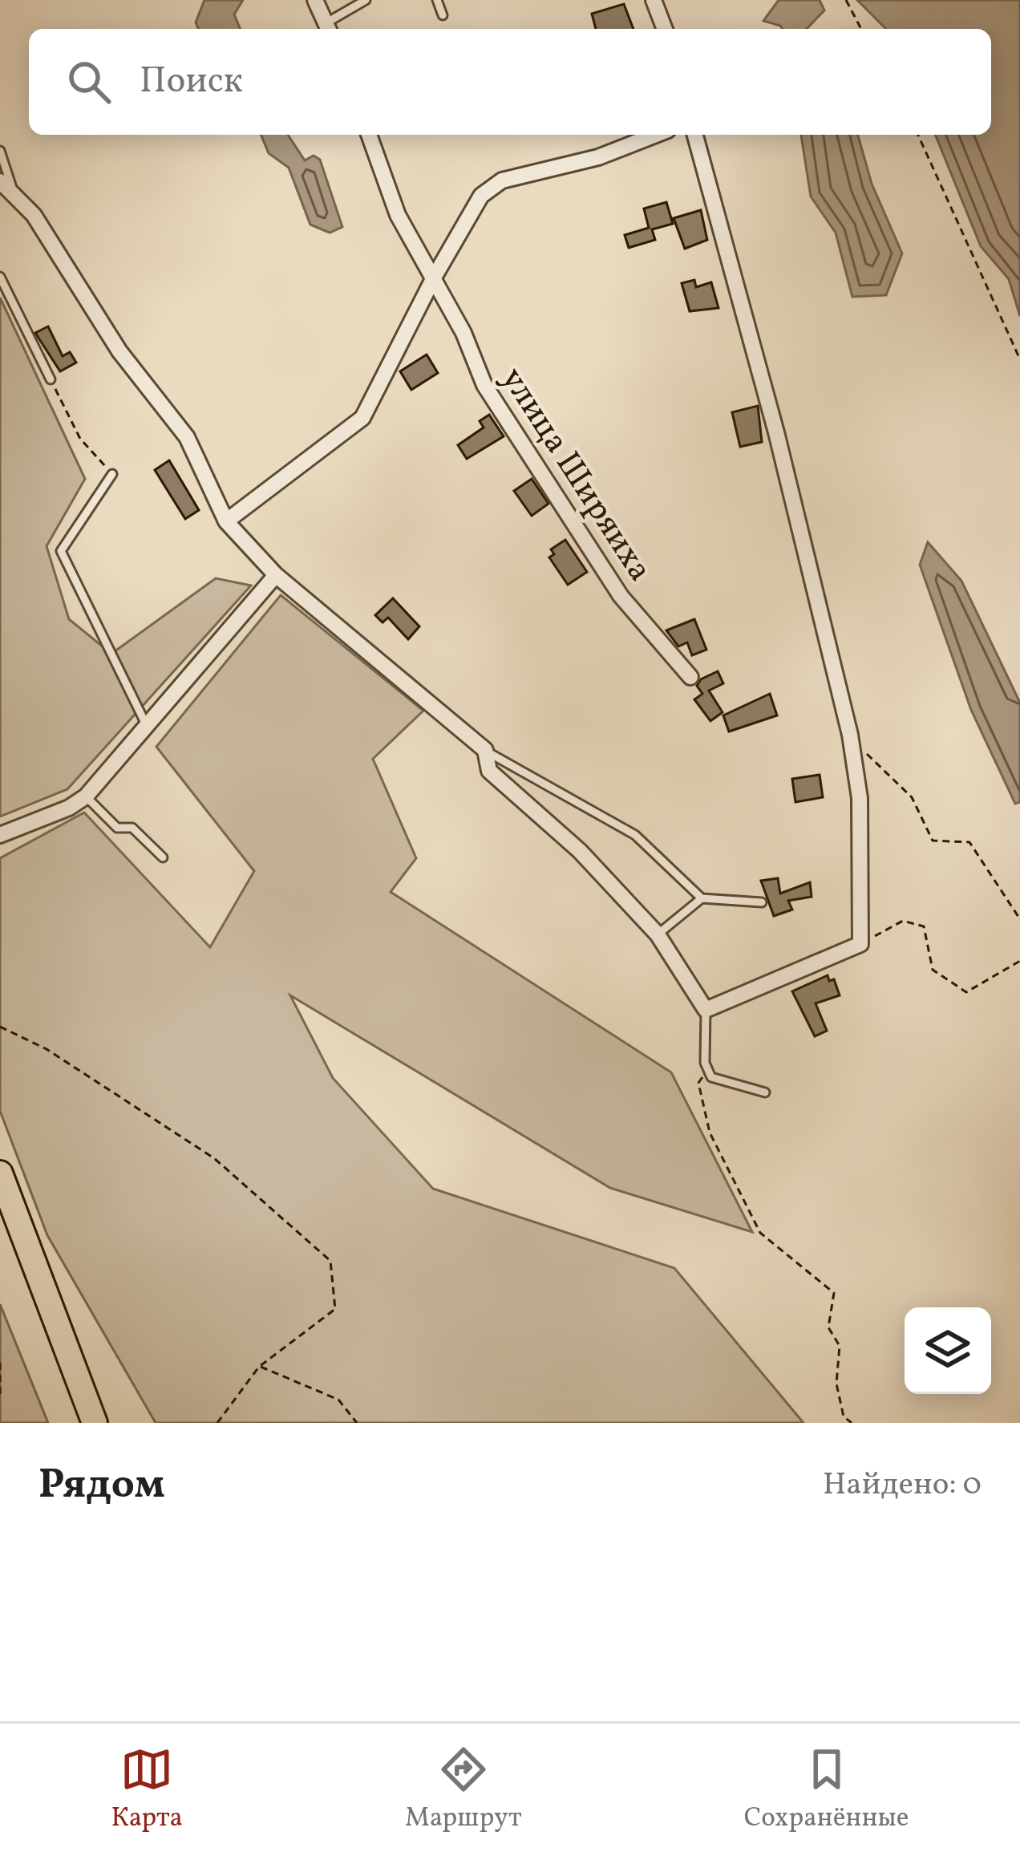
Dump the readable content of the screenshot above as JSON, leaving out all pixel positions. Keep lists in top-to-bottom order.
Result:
{
  "streets": {
    "street": ["улица Ширяиха"]
  },
  "page": {
    "search": "Поиск",
    "heading": ["Рядом", "Найдено: 0"],
    "nav": ["Карта", "Маршрут", "Сохранённые"]
  }
}
